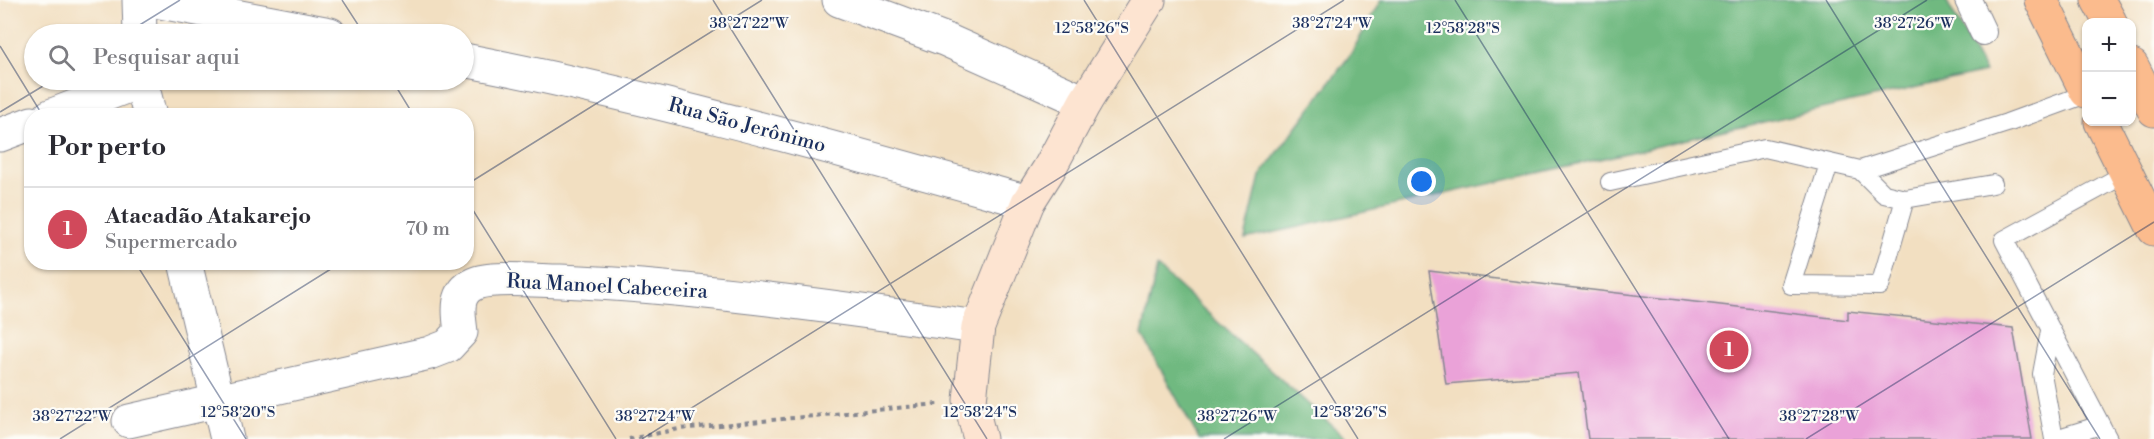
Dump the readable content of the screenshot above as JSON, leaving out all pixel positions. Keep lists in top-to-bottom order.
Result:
{
  "streets": {
    "street": ["Rua São Jerônimo", "Rua Manoel Cabeceira"]
  },
  "page": {
    "map_buttons": ["+", "−"],
    "search": "Pesquisar aqui",
    "heading": "Por perto",
    "list": [
      {
        "mark": "1",
        "name": "Atacadão Atakarejo",
        "note": "Supermercado",
        "value": "70 m"
      }
    ],
    "pins": "1"
  },
  "coordinates": [
    "38°27'22\"W",
    "38°27'24\"W",
    "38°27'26\"W",
    "12°58'26\"S",
    "12°58'28\"S",
    "12°58'20\"S",
    "12°58'24\"S",
    "38°27'28\"W"
  ]
}
